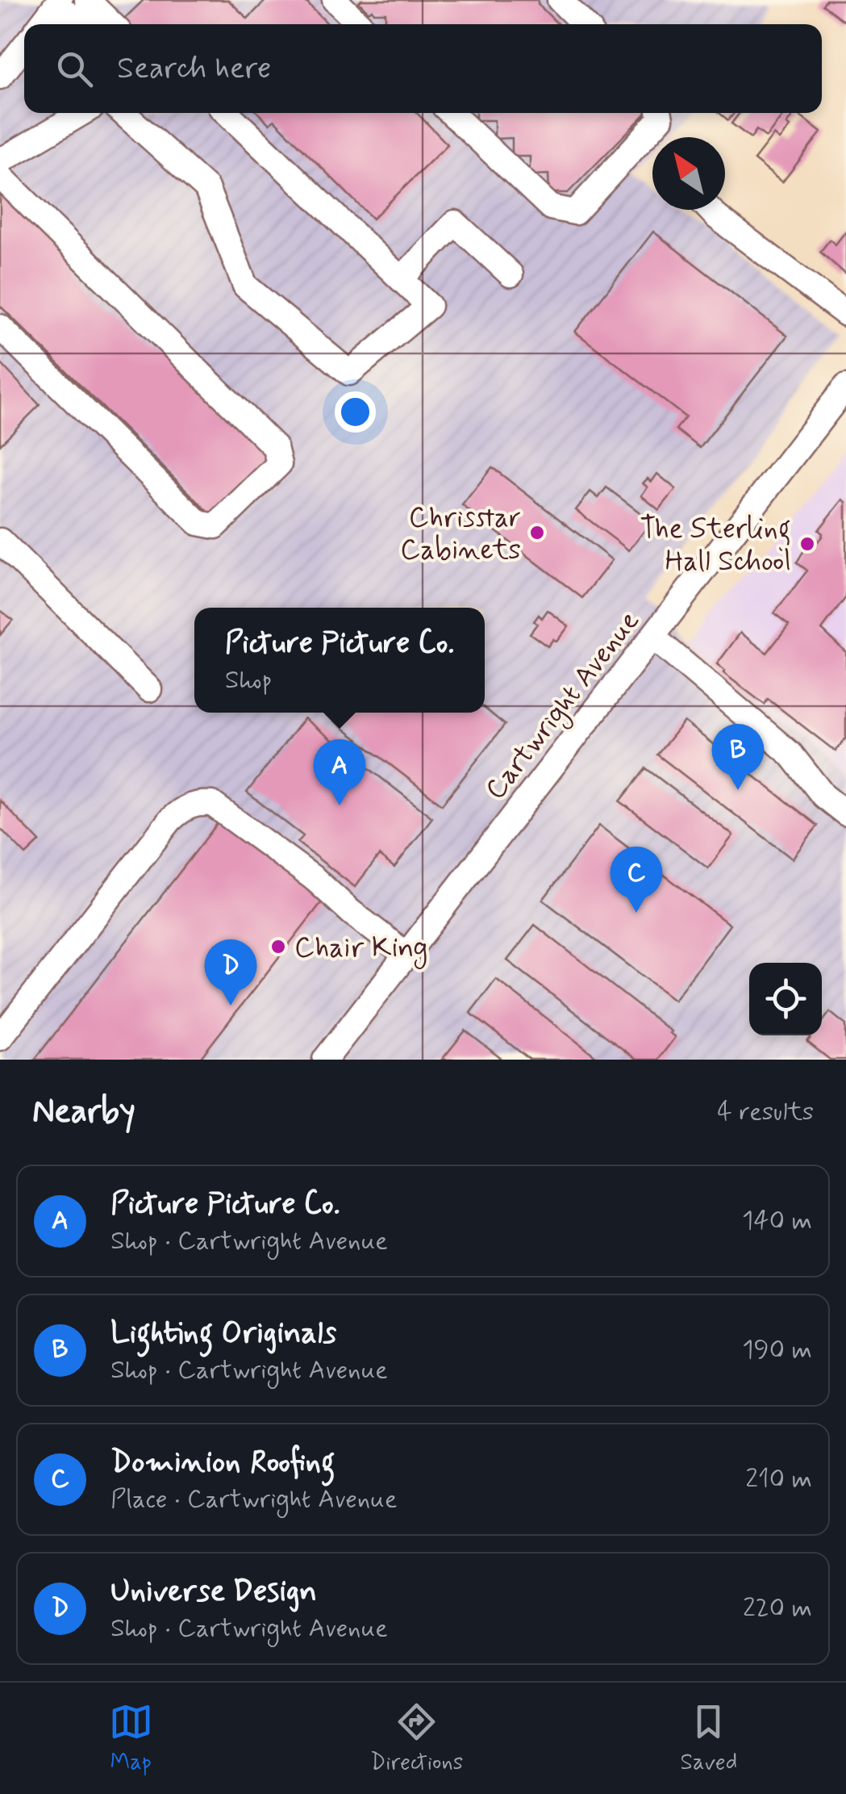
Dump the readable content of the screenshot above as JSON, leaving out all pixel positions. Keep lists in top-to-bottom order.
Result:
{
  "streets": {
    "street": ["Cartwright Avenue"]
  },
  "places": ["Chrisstar Cabinets", "The Sterling Hall School", "Chair King"],
  "north": "top left",
  "page": {
    "search": "Search here",
    "popup": ["Picture Picture Co.", "Shop"],
    "pins": [
      "B",
      "A",
      "C",
      "D"
    ],
    "heading": ["Nearby", "4 results"],
    "list": [
      {
        "mark": "A",
        "name": "Picture Picture Co.",
        "note": "Shop · Cartwright Avenue",
        "value": "140 m"
      },
      {
        "mark": "B",
        "name": "Lighting Originals",
        "note": "Shop · Cartwright Avenue",
        "value": "190 m"
      },
      {
        "mark": "C",
        "name": "Dominion Roofing",
        "note": "Place · Cartwright Avenue",
        "value": "210 m"
      },
      {
        "mark": "D",
        "name": "Universe Design",
        "note": "Shop · Cartwright Avenue",
        "value": "220 m"
      }
    ],
    "nav": ["Map", "Directions", "Saved"]
  }
}
